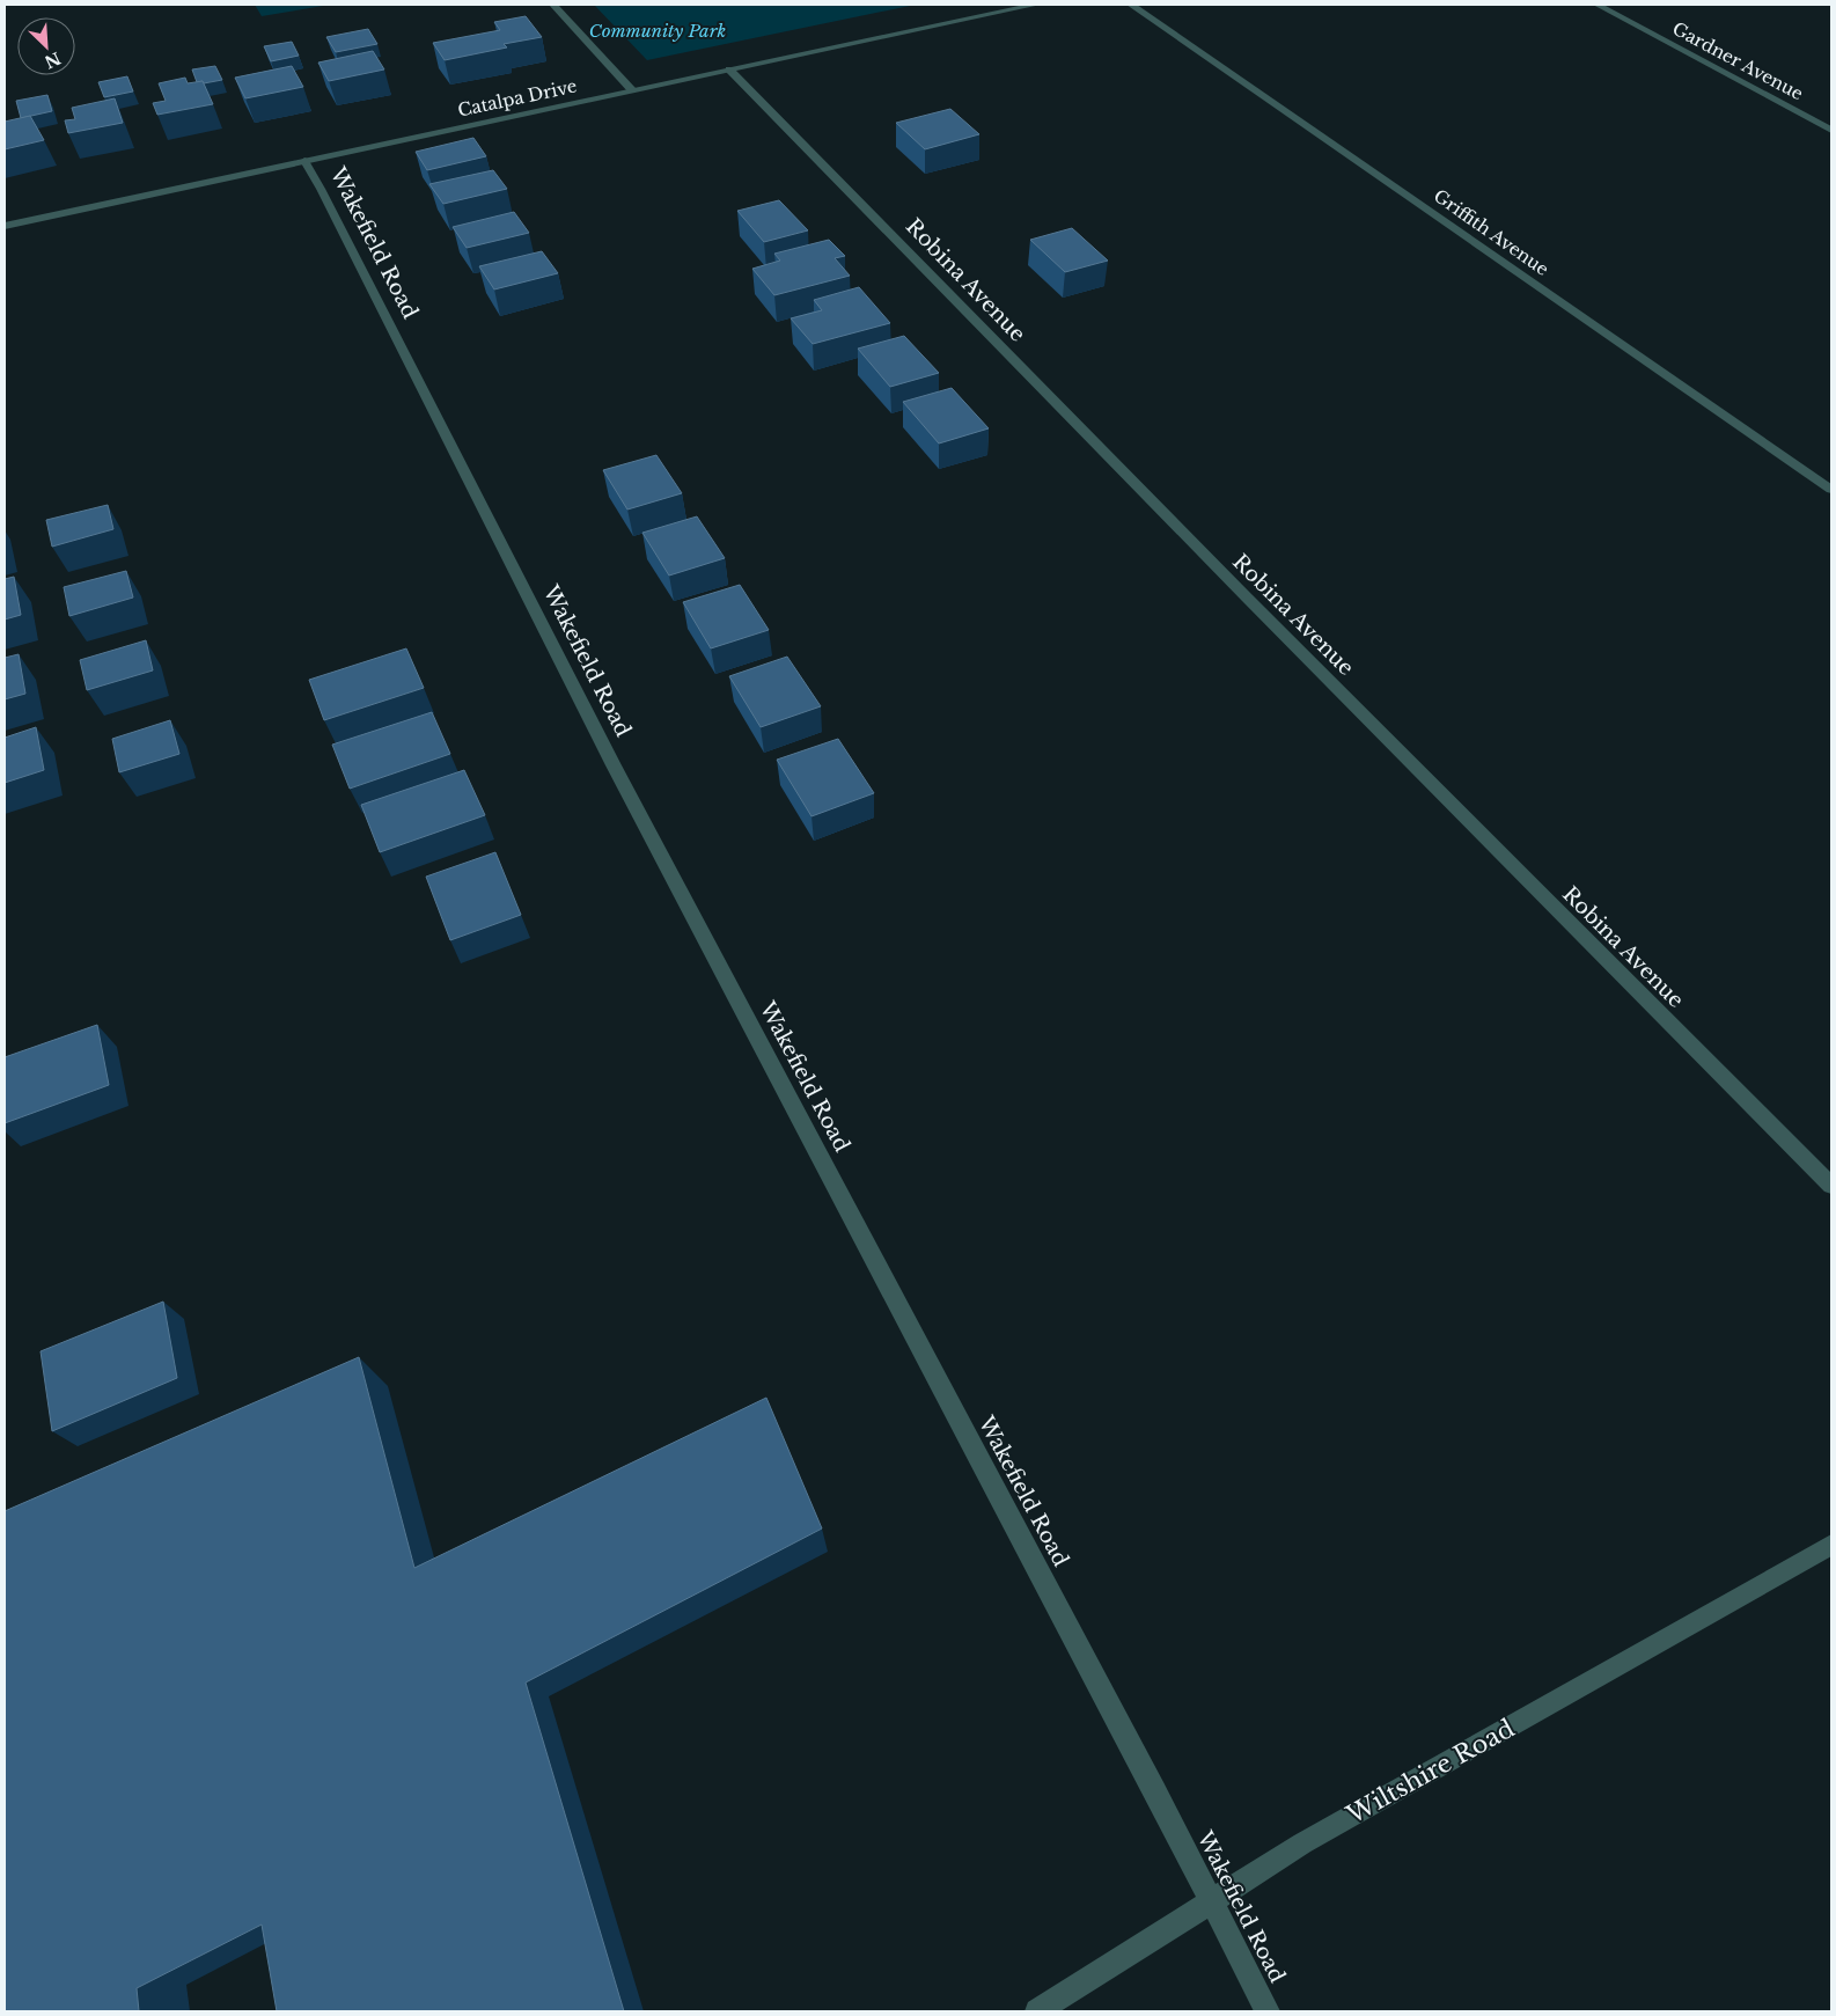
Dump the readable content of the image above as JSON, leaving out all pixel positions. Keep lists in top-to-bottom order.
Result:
{
  "streets": {
    "street": [
      "Gardner Avenue",
      "Catalpa Drive",
      "Griffith Avenue",
      "Wakefield Road",
      "Robina Avenue",
      "Wiltshire Road"
    ]
  },
  "crossings": [
    ["Catalpa Drive", "Wakefield Road"],
    ["Catalpa Drive", "Robina Avenue"],
    ["Wakefield Road", "Wiltshire Road"]
  ],
  "parks": ["Community Park"],
  "north": "bottom right"
}
